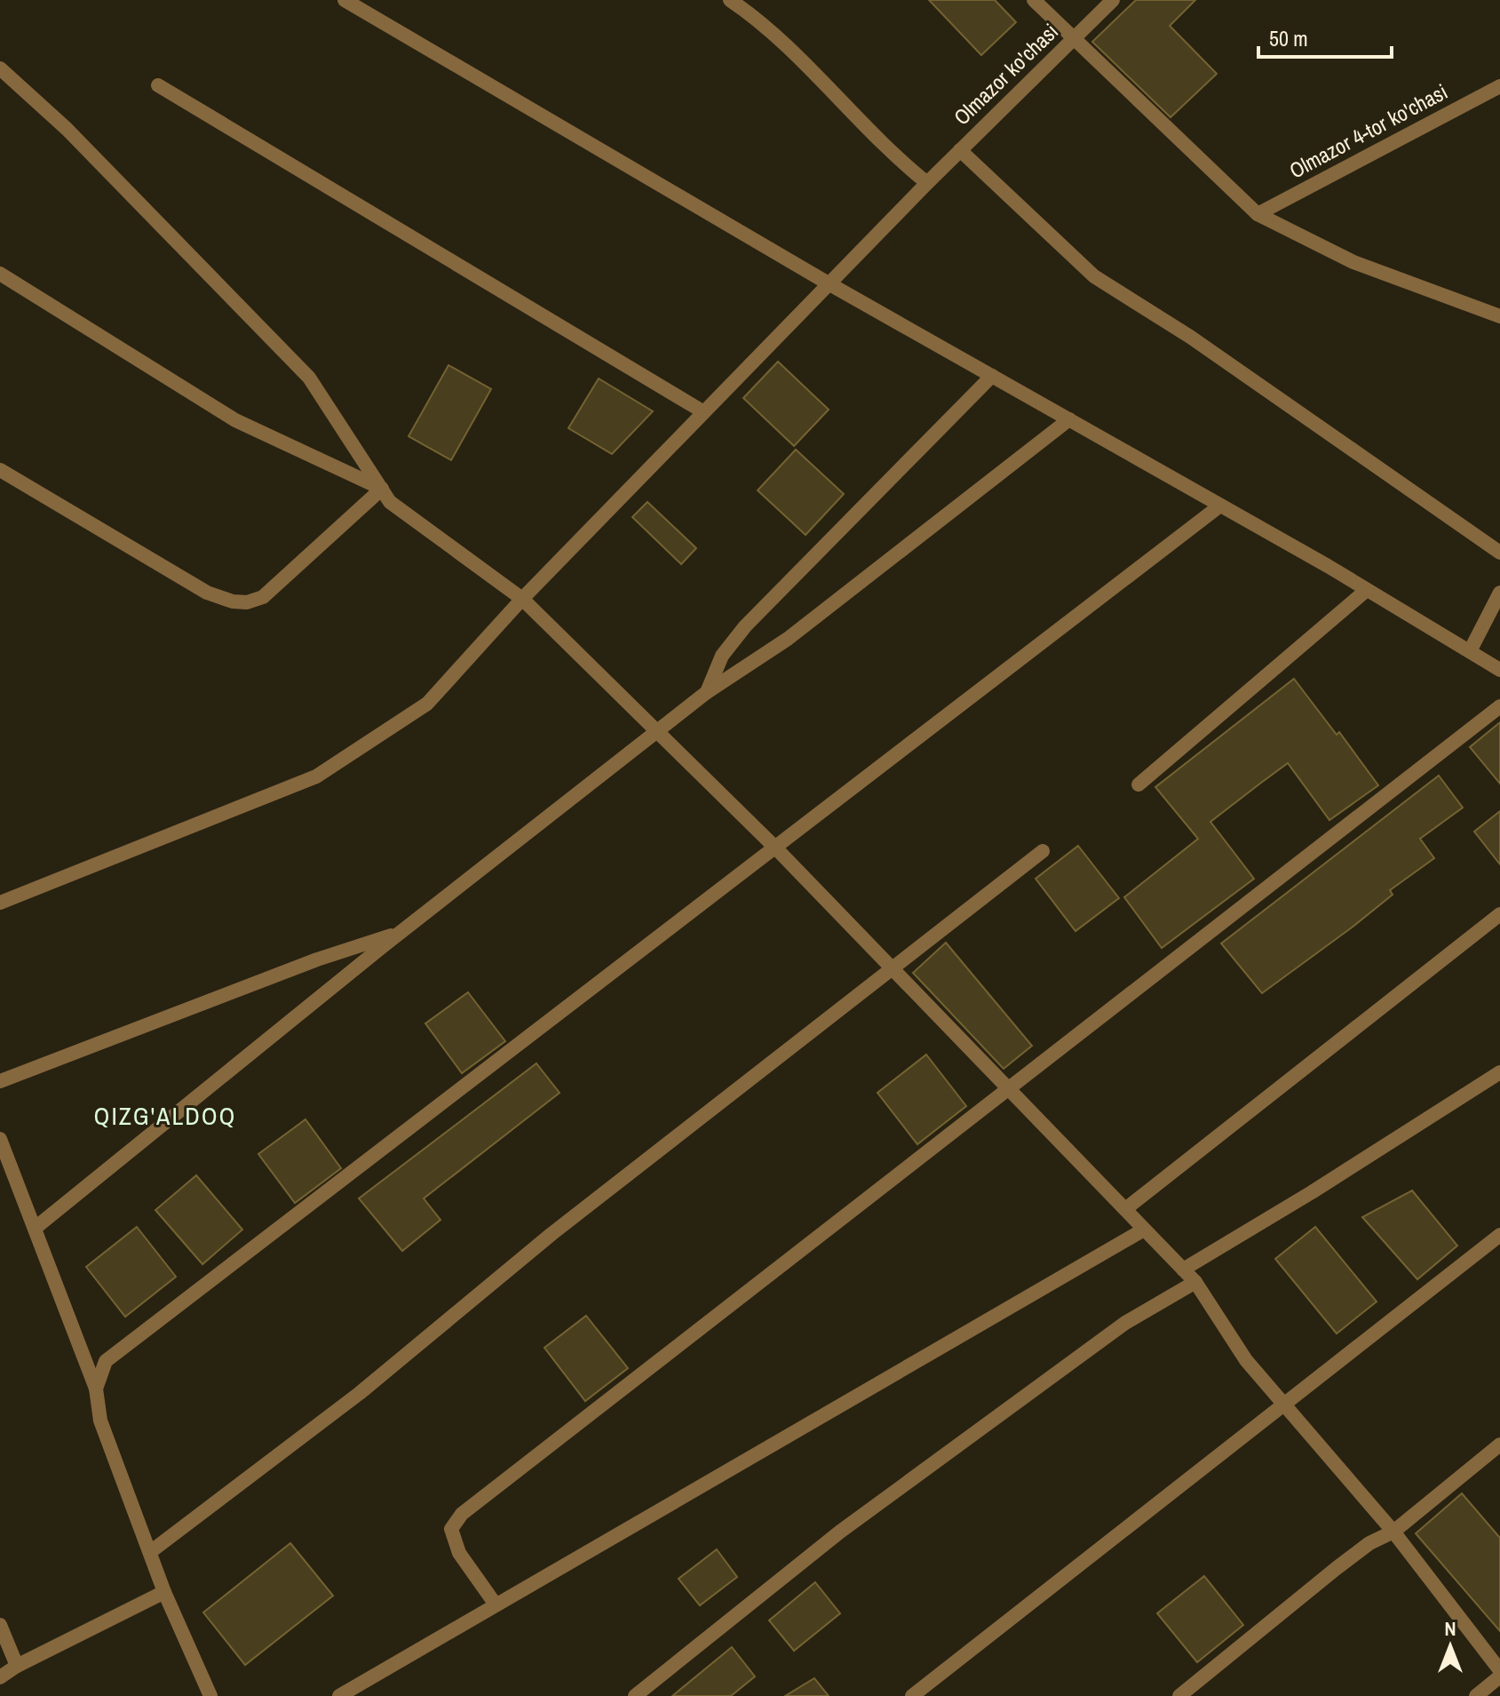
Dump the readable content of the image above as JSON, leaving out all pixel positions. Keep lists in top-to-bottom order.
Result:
{
  "streets": {
    "street": ["Olmazor ko'chasi", "Olmazor 4-tor ko'chasi"]
  },
  "districts": ["QIZG'ALDOQ"],
  "scale_bar": "50 m",
  "north": "top"
}
